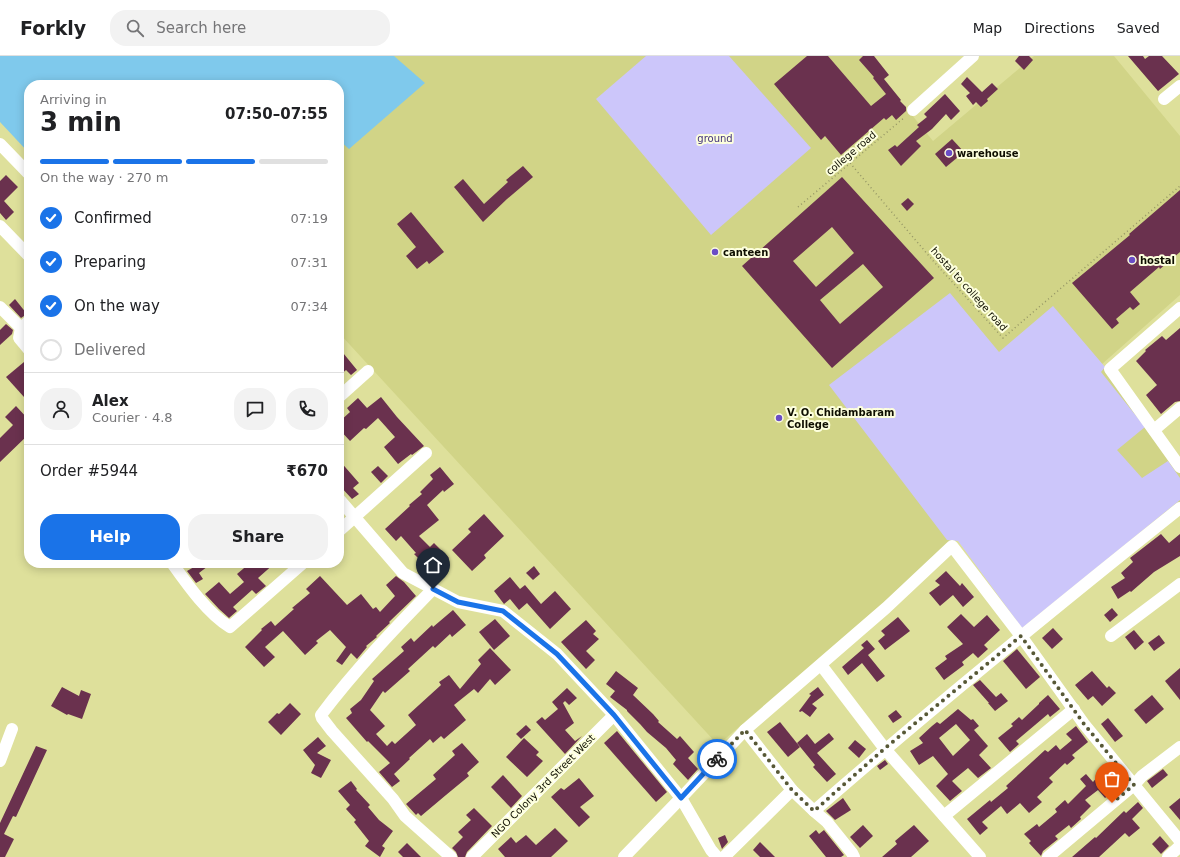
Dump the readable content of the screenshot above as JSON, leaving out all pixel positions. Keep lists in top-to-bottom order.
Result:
{
  "streets": {
    "street": ["NGO Colony 3rd Street West"],
    "path": ["college road", "hostal to college road"]
  },
  "crossings": [
    ["college road", "hostal to college road"]
  ],
  "parks": ["ground"],
  "places": [
    "warehouse",
    "canteen",
    "hostal",
    "V. O. Chidambaram College"
  ],
  "page": {
    "header": "Forkly",
    "search": "Search here",
    "nav": ["Map", "Directions", "Saved"],
    "heading": ["3 min", "Arriving in", "07:50–07:55"],
    "panel": [
      "Alex",
      "Courier · 4.8",
      "Order #5944",
      "₹670"
    ],
    "bar": "On the way · 270 m",
    "list": [
      ["Confirmed", "07:19"],
      ["Preparing", "07:31"],
      ["On the way", "07:34"],
      "Delivered"
    ],
    "buttons": ["Help", "Share"]
  }
}
